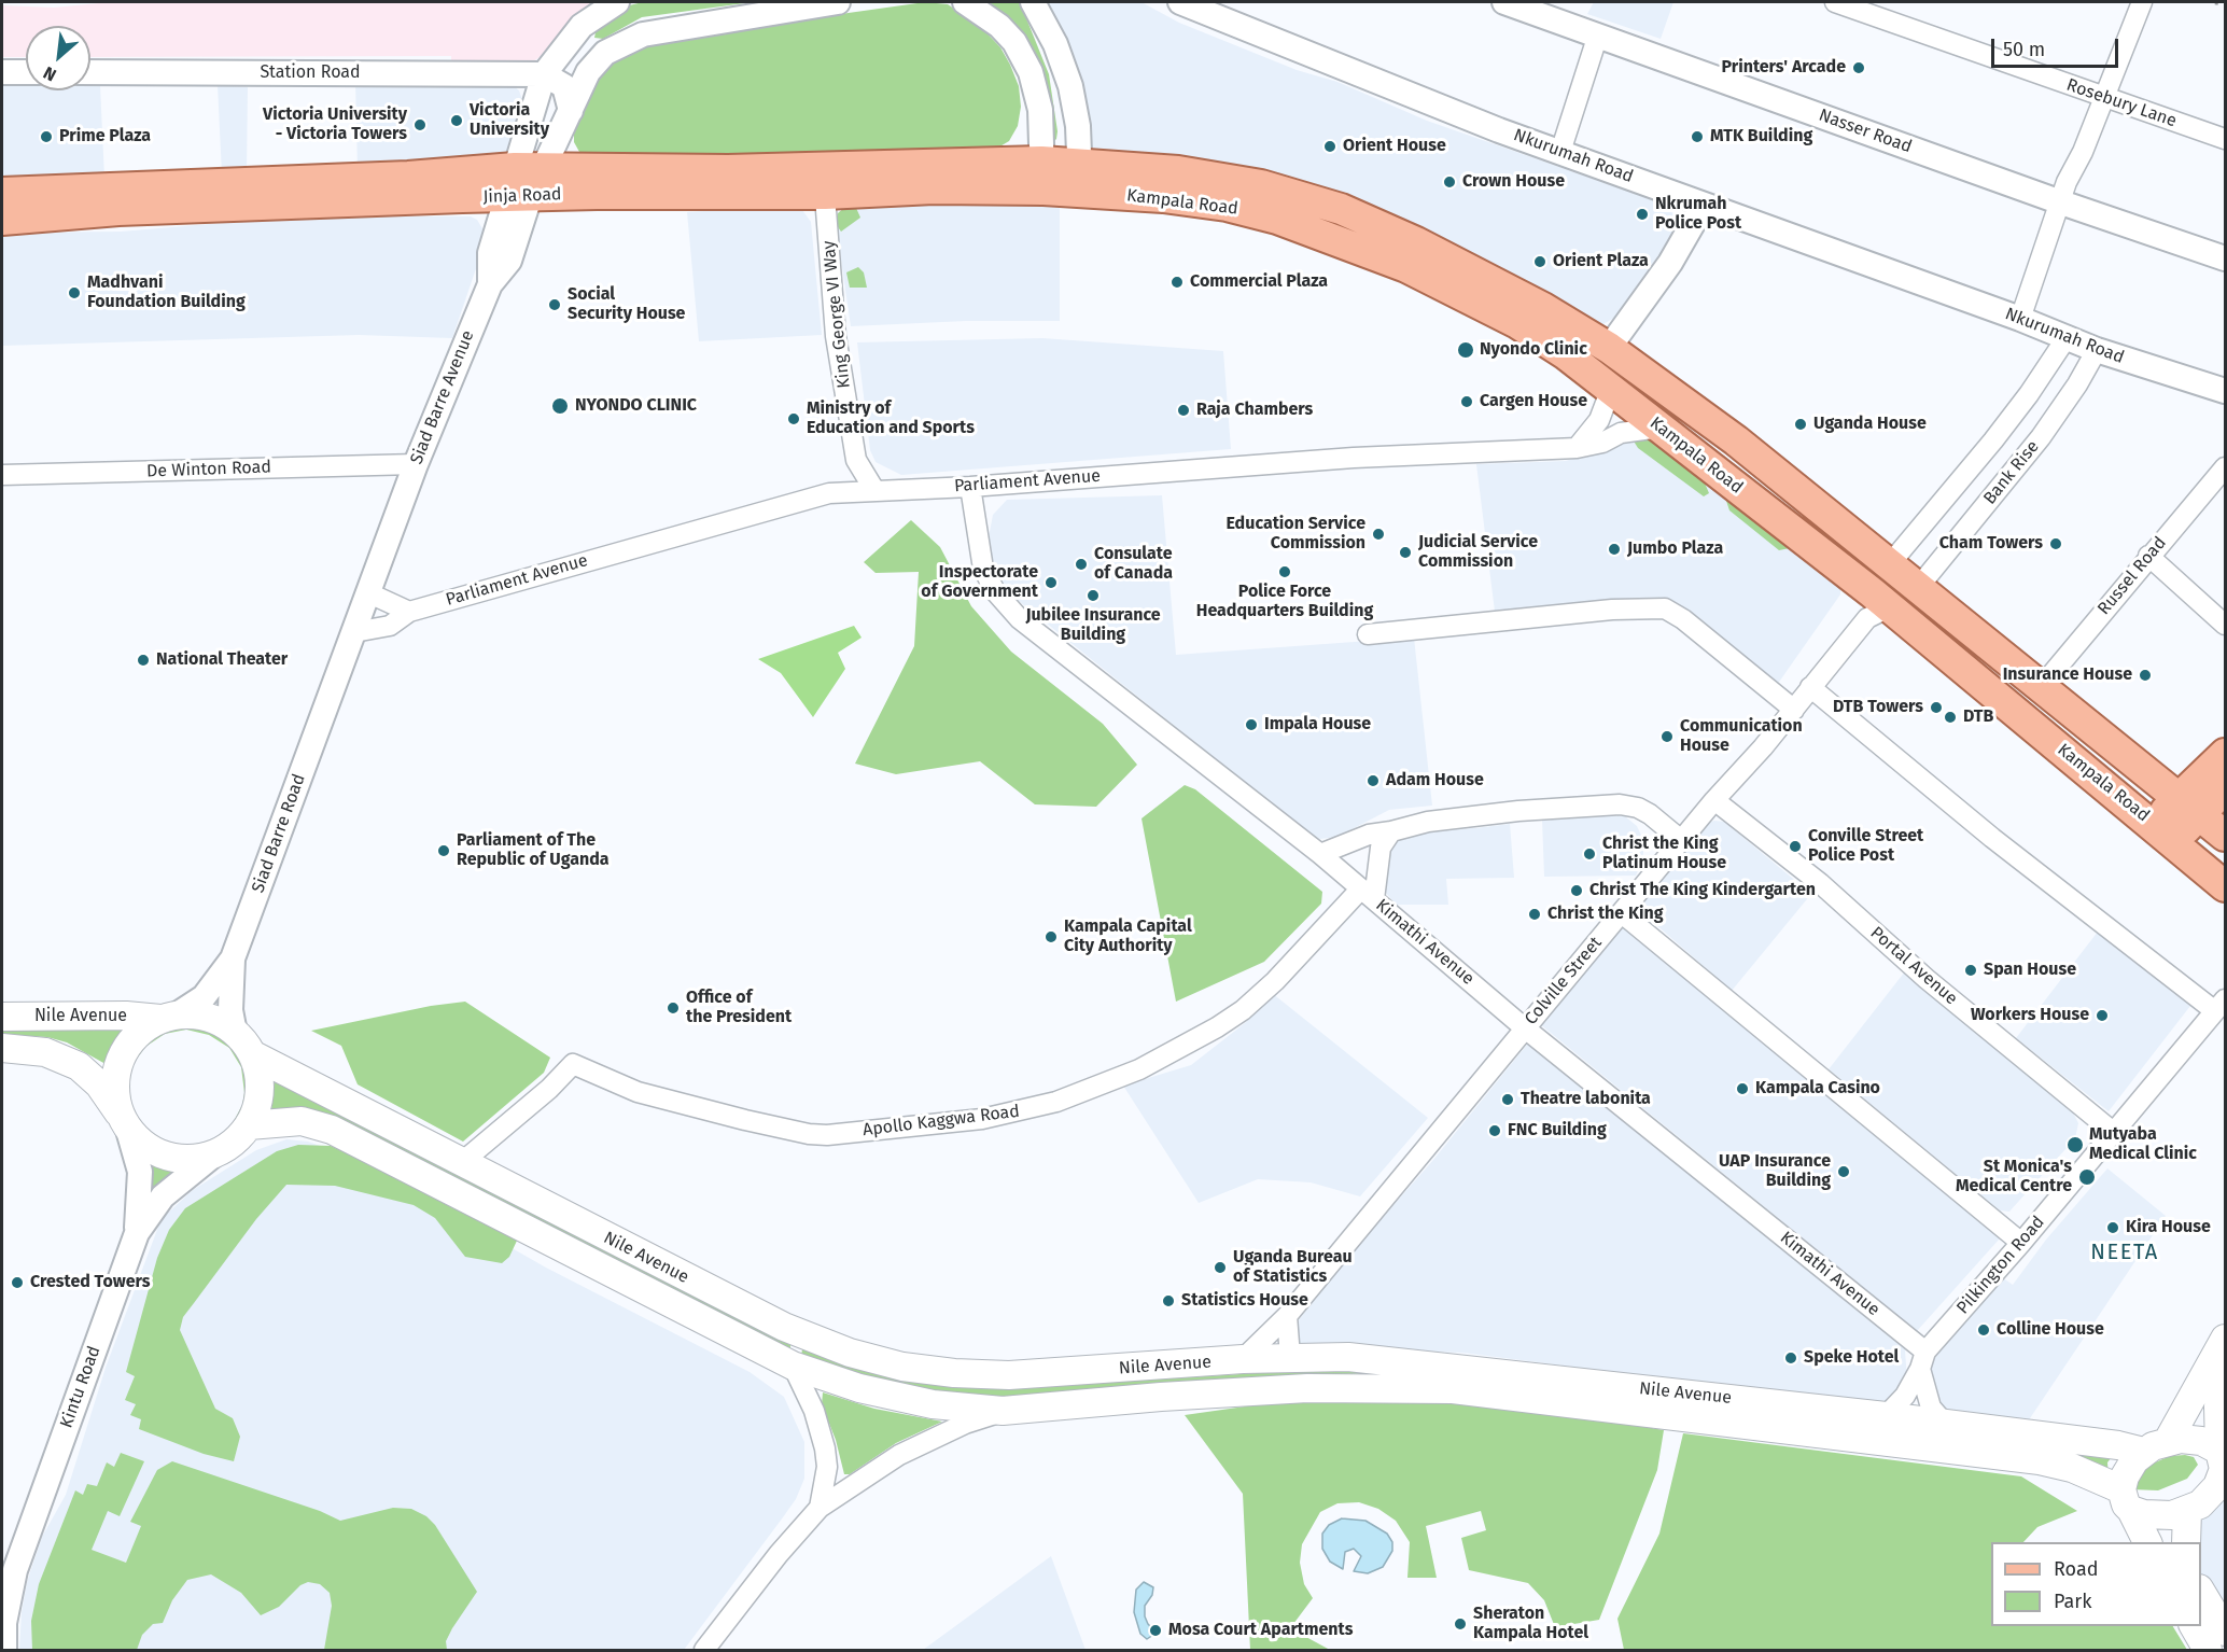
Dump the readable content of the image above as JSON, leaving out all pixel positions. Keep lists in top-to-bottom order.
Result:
{
  "streets": {
    "main road": ["Jinja Road", "Kampala Road", "Nile Avenue"],
    "street": [
      "Station Road",
      "Rosebury Lane",
      "Nasser Road",
      "Nkurumah Road",
      "King George VI Way",
      "Siad Barre Avenue",
      "De Winton Road",
      "Bank Rise",
      "Parliament Avenue",
      "Russel Road",
      "Siad Barre Road",
      "Kimathi Avenue",
      "Portal Avenue",
      "Colville Street",
      "Apollo Kaggwa Road",
      "Pilkington Road",
      "Kintu Road"
    ]
  },
  "crossings": [
    ["Nkurumah Road", "Bank Rise"],
    ["Jinja Road", "Kampala Road"],
    ["Jinja Road", "King George VI Way"],
    ["Jinja Road", "Siad Barre Avenue"],
    ["Kampala Road", "Bank Rise"],
    ["Kampala Road", "Parliament Avenue"],
    ["Kampala Road", "Russel Road"],
    ["Kampala Road", "Colville Street"],
    ["King George VI Way", "Parliament Avenue"],
    ["Siad Barre Avenue", "De Winton Road"],
    ["Siad Barre Avenue", "Parliament Avenue"],
    ["Siad Barre Avenue", "Siad Barre Road"],
    ["Parliament Avenue", "Siad Barre Road"],
    ["Parliament Avenue", "Kimathi Avenue"],
    ["Siad Barre Road", "Nile Avenue"],
    ["Siad Barre Road", "Kintu Road"],
    ["Kimathi Avenue", "Colville Street"],
    ["Kimathi Avenue", "Apollo Kaggwa Road"],
    ["Kimathi Avenue", "Pilkington Road"],
    ["Portal Avenue", "Colville Street"],
    ["Portal Avenue", "Pilkington Road"],
    ["Colville Street", "Nile Avenue"],
    ["Nile Avenue", "Apollo Kaggwa Road"],
    ["Nile Avenue", "Kintu Road"]
  ],
  "districts": ["NEETA"],
  "places": [
    "Printers' Arcade",
    "Victoria University",
    "Victoria University - Victoria Towers",
    "Prime Plaza",
    "MTK Building",
    "Orient House",
    "Crown House",
    "Nkrumah Police Post",
    "Orient Plaza",
    "Commercial Plaza",
    "Madhvani Foundation Building",
    "Social Security House",
    "Nyondo Clinic",
    "Cargen House",
    "NYONDO CLINIC",
    "Raja Chambers",
    "Ministry of Education and Sports",
    "Uganda House",
    "Education Service Commission",
    "Cham Towers",
    "Jumbo Plaza",
    "Judicial Service Commission",
    "Consulate of Canada",
    "Police Force Headquarters Building",
    "Inspectorate of Government",
    "Jubilee Insurance Building",
    "National Theater",
    "Insurance House",
    "DTB Towers",
    "DTB",
    "Impala House",
    "Communication House",
    "Adam House",
    "Conville Street Police Post",
    "Parliament of The Republic of Uganda",
    "Christ the King Platinum House",
    "Christ The King Kindergarten",
    "Christ the King",
    "Kampala Capital City Authority",
    "Span House",
    "Office of the President",
    "Workers House",
    "Kampala Casino",
    "Theatre labonita",
    "FNC Building",
    "Mutyaba Medical Clinic",
    "UAP Insurance Building",
    "St Monica's Medical Centre",
    "Kira House",
    "Uganda Bureau of Statistics",
    "Crested Towers",
    "Statistics House",
    "Colline House",
    "Speke Hotel",
    "Sheraton Kampala Hotel",
    "Mosa Court Apartments"
  ],
  "legend": ["Road", "Park"],
  "scale_bar": "50 m",
  "north": "bottom left"
}
